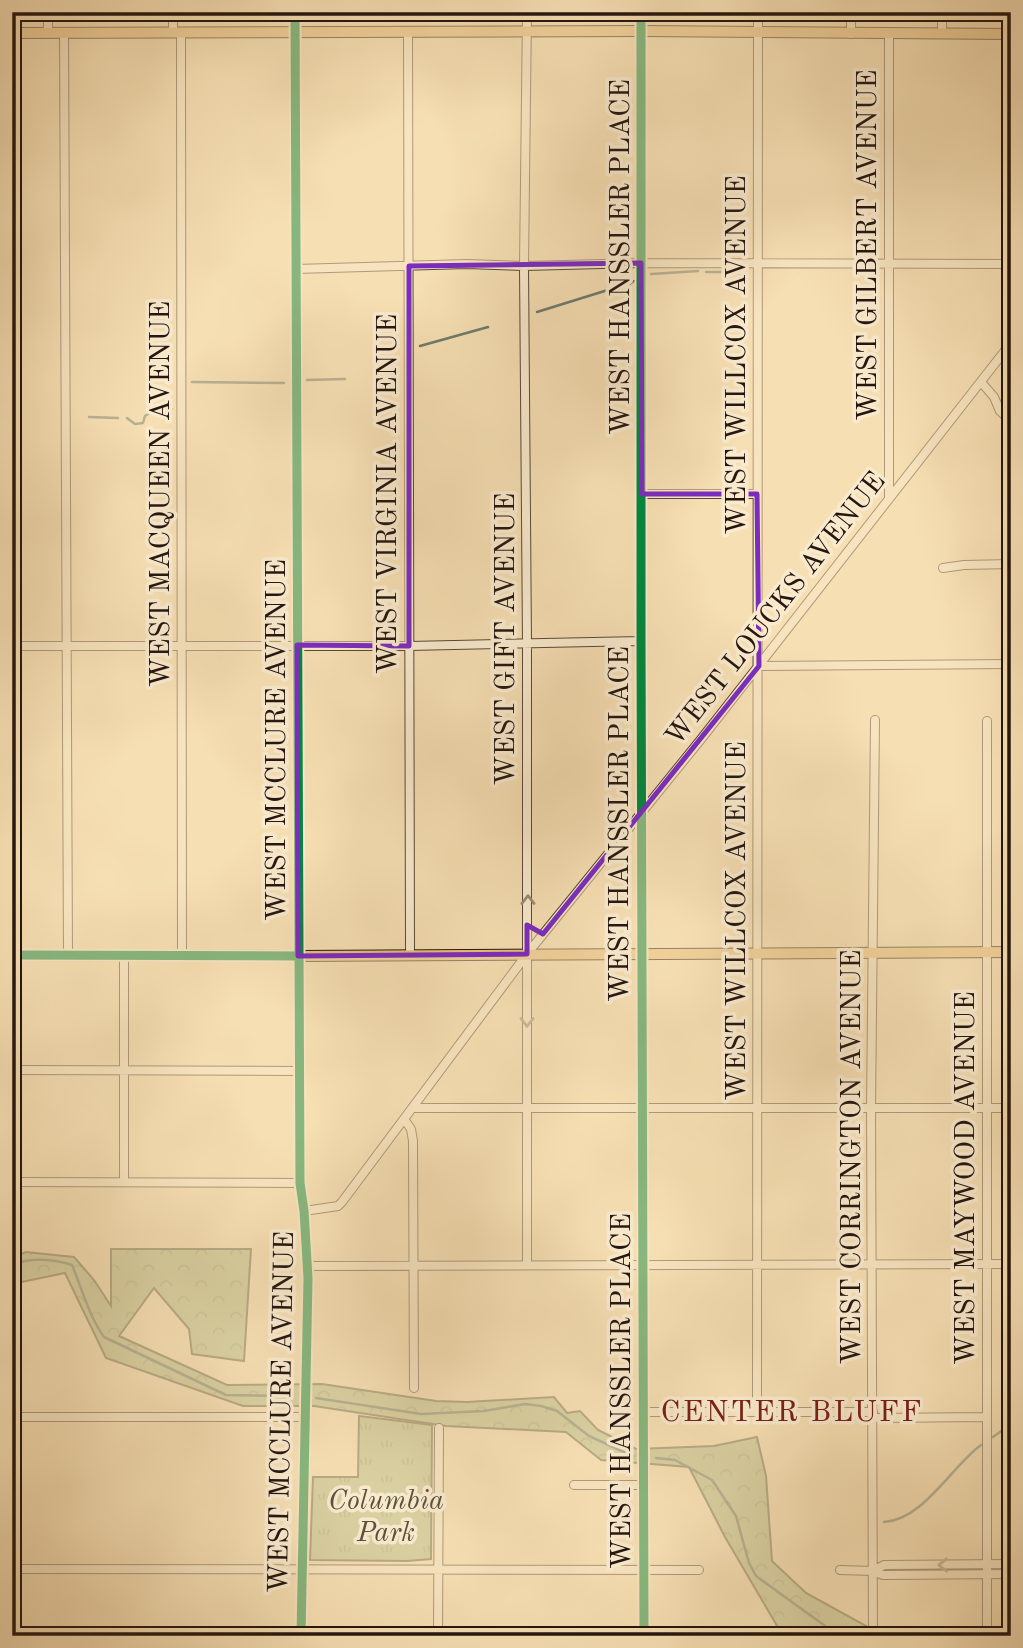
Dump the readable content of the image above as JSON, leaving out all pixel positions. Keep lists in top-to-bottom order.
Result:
{
  "streets": {
    "street": [
      "WEST GILBERT AVENUE",
      "WEST HANSSLER PLACE",
      "WEST WILLCOX AVENUE",
      "WEST MACQUEEN AVENUE",
      "WEST VIRGINIA AVENUE",
      "WEST LOUCKS AVENUE",
      "WEST GIFT AVENUE",
      "WEST MCCLURE AVENUE",
      "WEST CORRINGTON AVENUE",
      "WEST MAYWOOD AVENUE"
    ]
  },
  "crossings": [
    ["WEST GILBERT AVENUE", "WEST LOUCKS AVENUE"],
    ["WEST HANSSLER PLACE", "WEST LOUCKS AVENUE"],
    ["WEST WILLCOX AVENUE", "WEST LOUCKS AVENUE"],
    ["WEST LOUCKS AVENUE", "WEST GIFT AVENUE"],
    ["WEST LOUCKS AVENUE", "WEST MCCLURE AVENUE"]
  ],
  "districts": ["CENTER BLUFF"],
  "parks": ["Columbia Park"]
}
